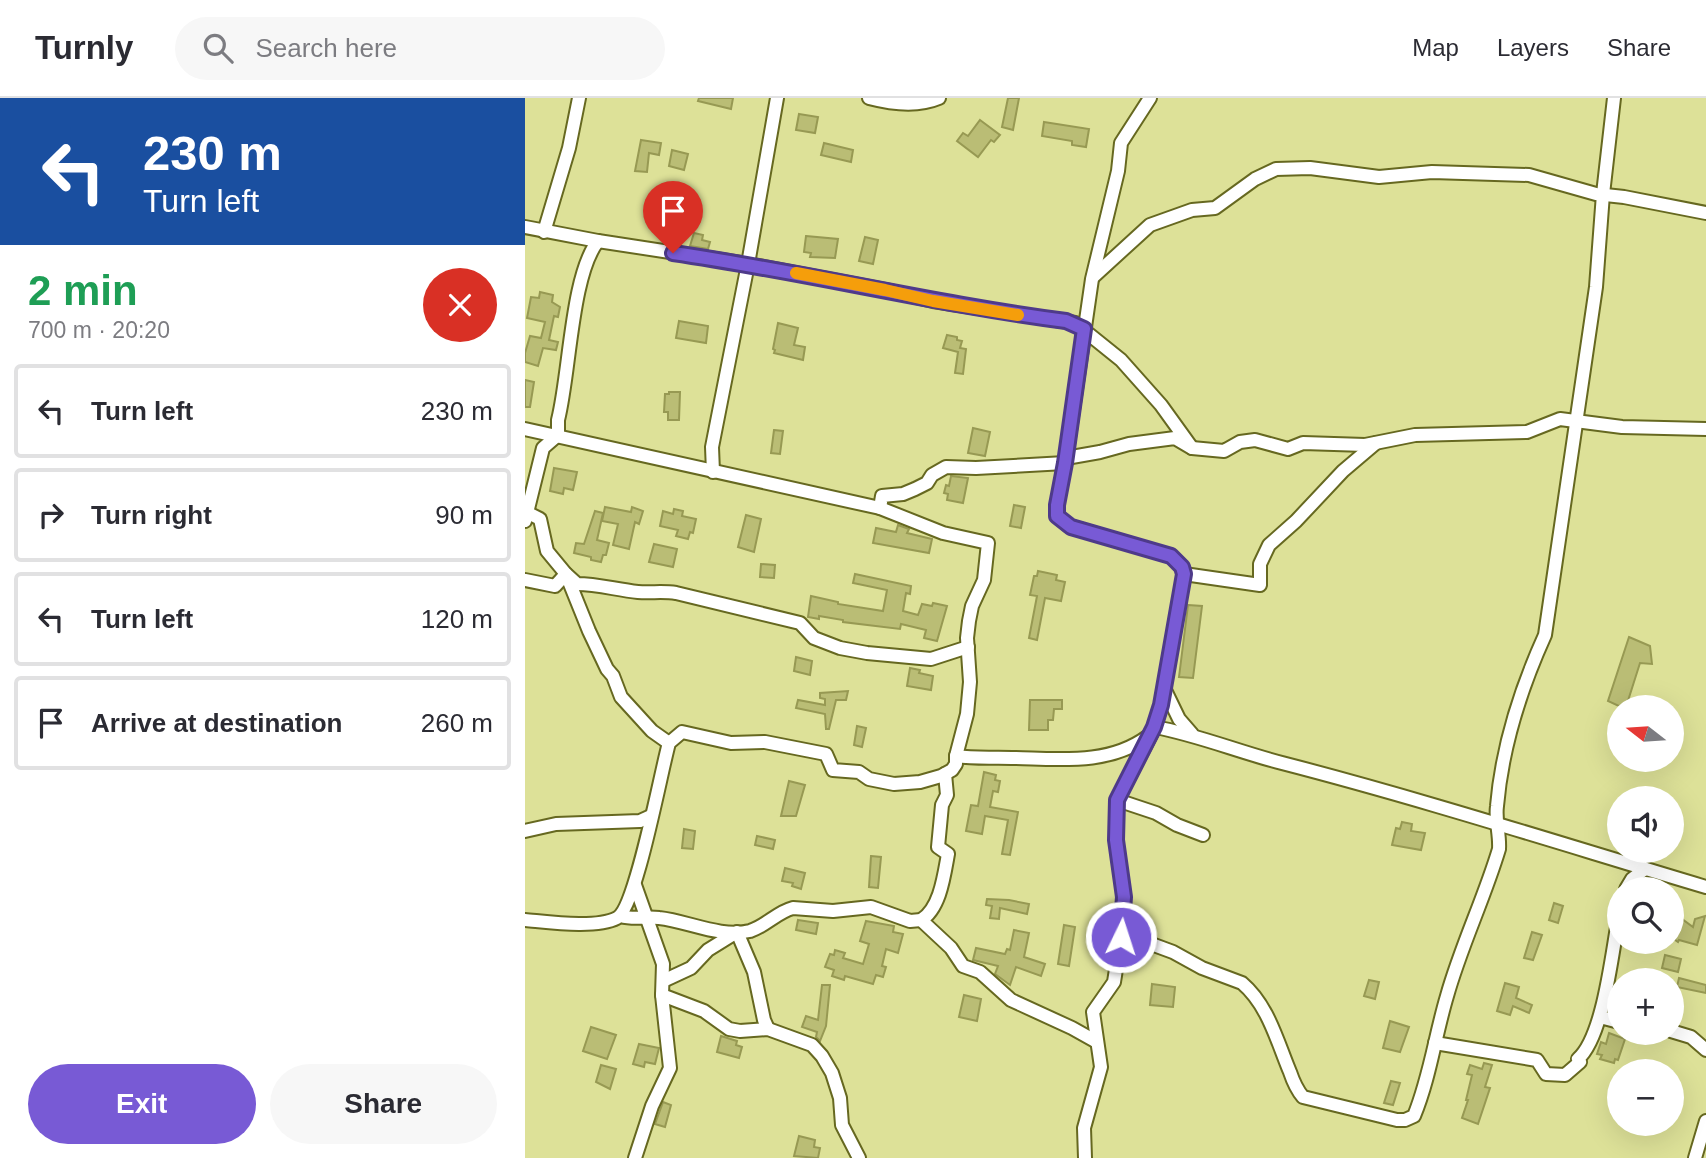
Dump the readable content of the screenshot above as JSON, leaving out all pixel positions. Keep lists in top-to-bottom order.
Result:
{
  "north": "left",
  "page": {
    "header": "Turnly",
    "search": "Search here",
    "nav": ["Map", "Layers", "Share"],
    "turn": ["230 m", "Turn left"],
    "heading": ["2 min", "700 m · 20:20"],
    "list": [
      {
        "name": "Turn left",
        "value": "230 m"
      },
      {
        "name": "Turn right",
        "value": "90 m"
      },
      {
        "name": "Turn left",
        "value": "120 m"
      },
      {
        "name": "Arrive at destination",
        "value": "260 m"
      }
    ],
    "map_buttons": ["+", "−"],
    "buttons": ["Exit", "Share"]
  }
}
